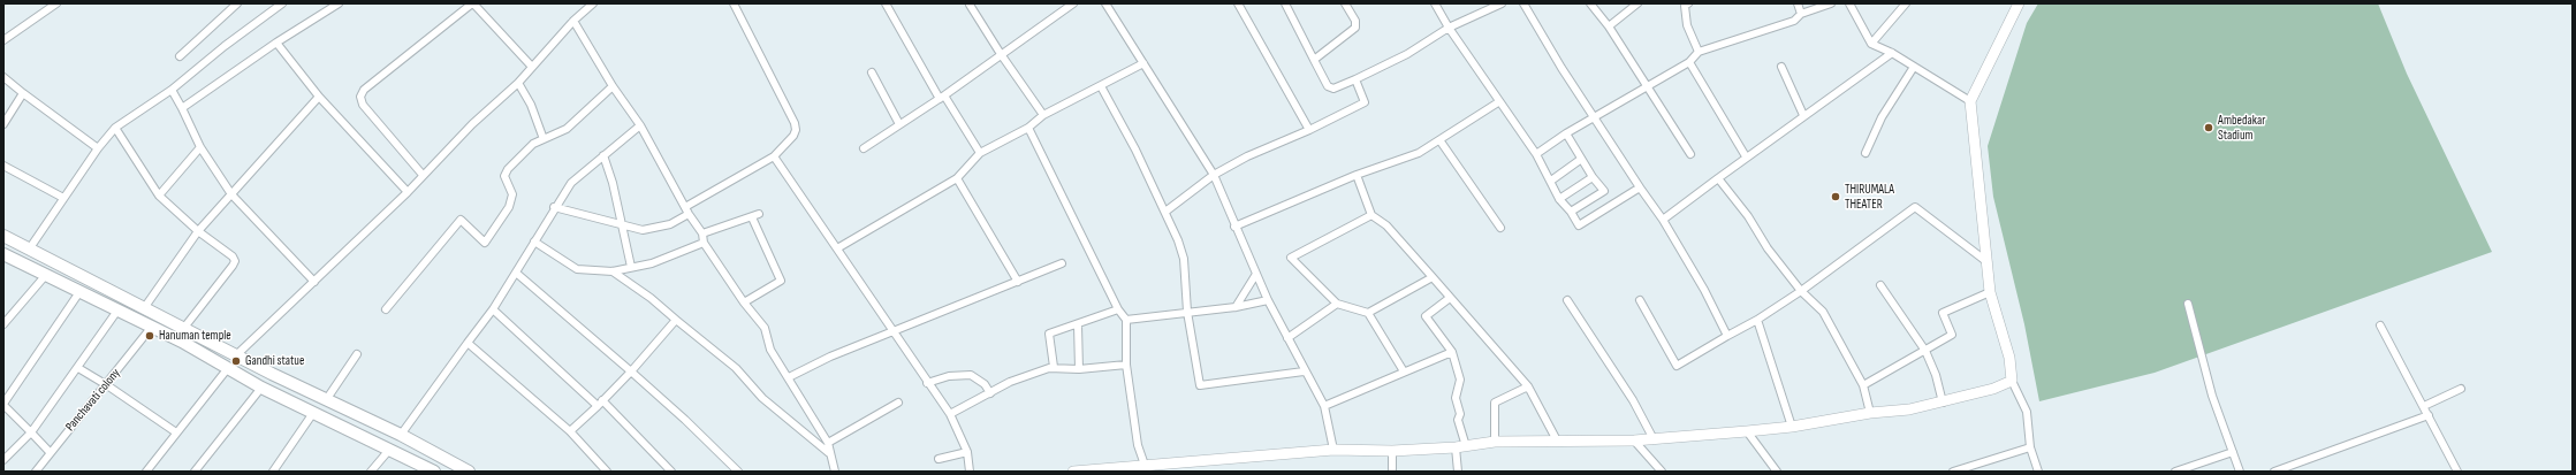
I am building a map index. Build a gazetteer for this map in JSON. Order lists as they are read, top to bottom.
{
  "streets": {
    "street": ["Panchavati colony"]
  },
  "places": [
    "Ambedakar Stadium",
    "THIRUMALA THEATER",
    "Hanuman temple",
    "Gandhi statue"
  ]
}
